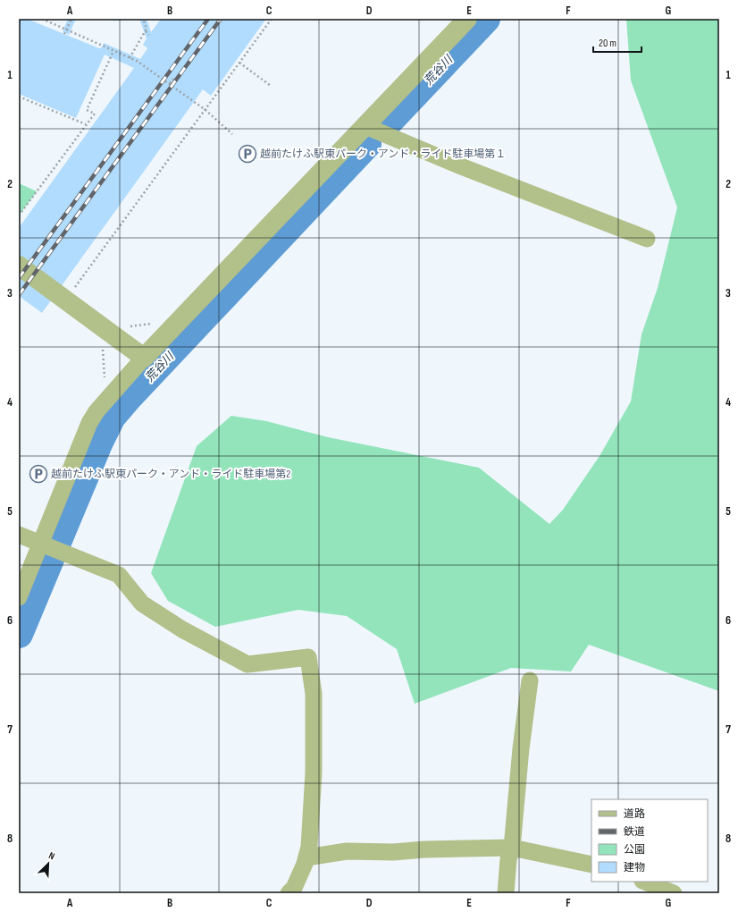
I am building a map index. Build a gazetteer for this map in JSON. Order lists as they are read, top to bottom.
{
  "water": ["荒谷川"],
  "places": {
    "parking": ["越前たけふ駅東パーク・アンド・ライド駐車場第１", "越前たけふ駅東パーク・アンド・ライド駐車場第2"]
  },
  "legend": [
    "道路",
    "鉄道",
    "公園",
    "建物"
  ],
  "scale_bar": "20 m",
  "north": "top right",
  "grid": {
    "columns": [
      "A",
      "B",
      "C",
      "D",
      "E",
      "F",
      "G"
    ],
    "rows": [
      "1",
      "2",
      "3",
      "4",
      "5",
      "6",
      "7",
      "8"
    ]
  }
}
